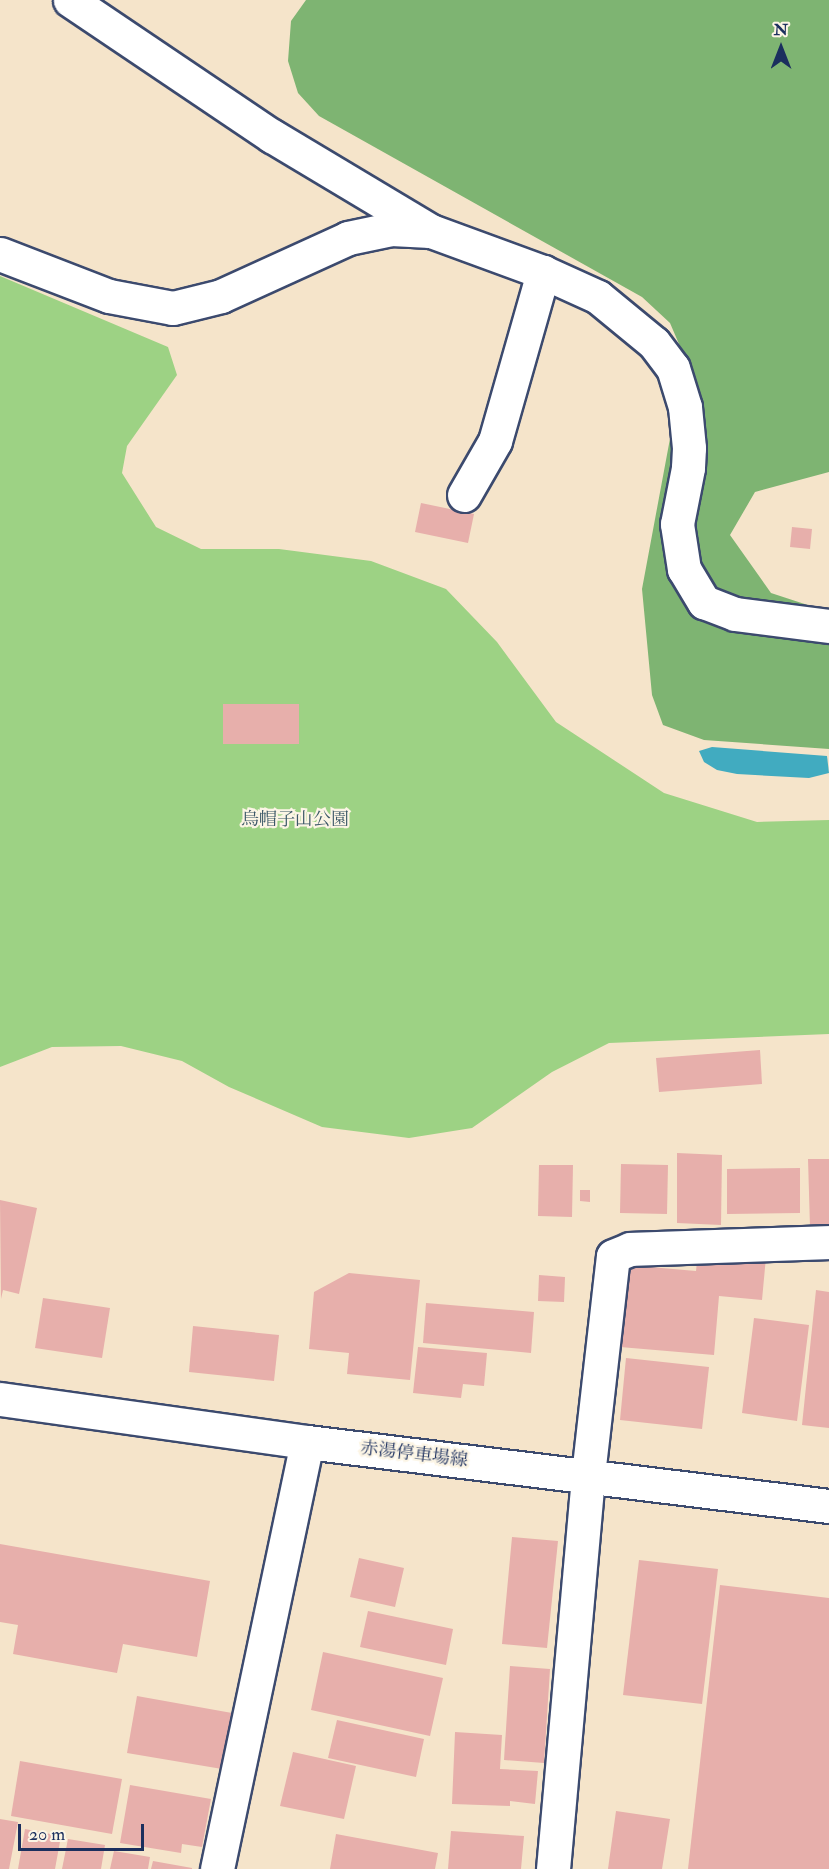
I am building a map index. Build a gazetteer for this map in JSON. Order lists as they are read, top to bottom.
{
  "streets": {
    "street": ["赤湯停車場線"]
  },
  "parks": ["烏帽子山公園"],
  "scale_bar": "20 m",
  "north": "top"
}
